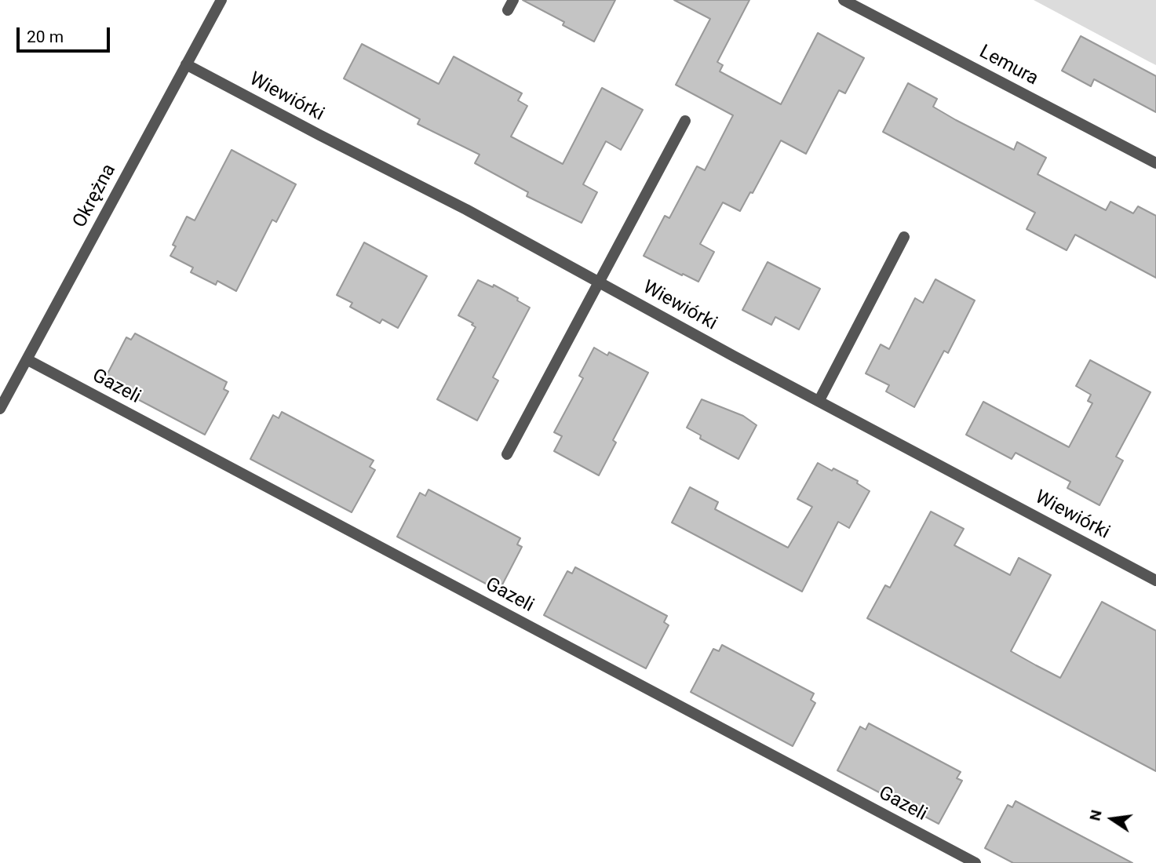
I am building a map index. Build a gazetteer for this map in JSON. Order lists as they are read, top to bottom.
{
  "streets": {
    "street": [
      "Lemura",
      "Wiewiórki",
      "Okrężna",
      "Gazeli"
    ]
  },
  "crossings": [
    ["Wiewiórki", "Okrężna"],
    ["Okrężna", "Gazeli"]
  ],
  "scale_bar": "20 m",
  "north": "left"
}
